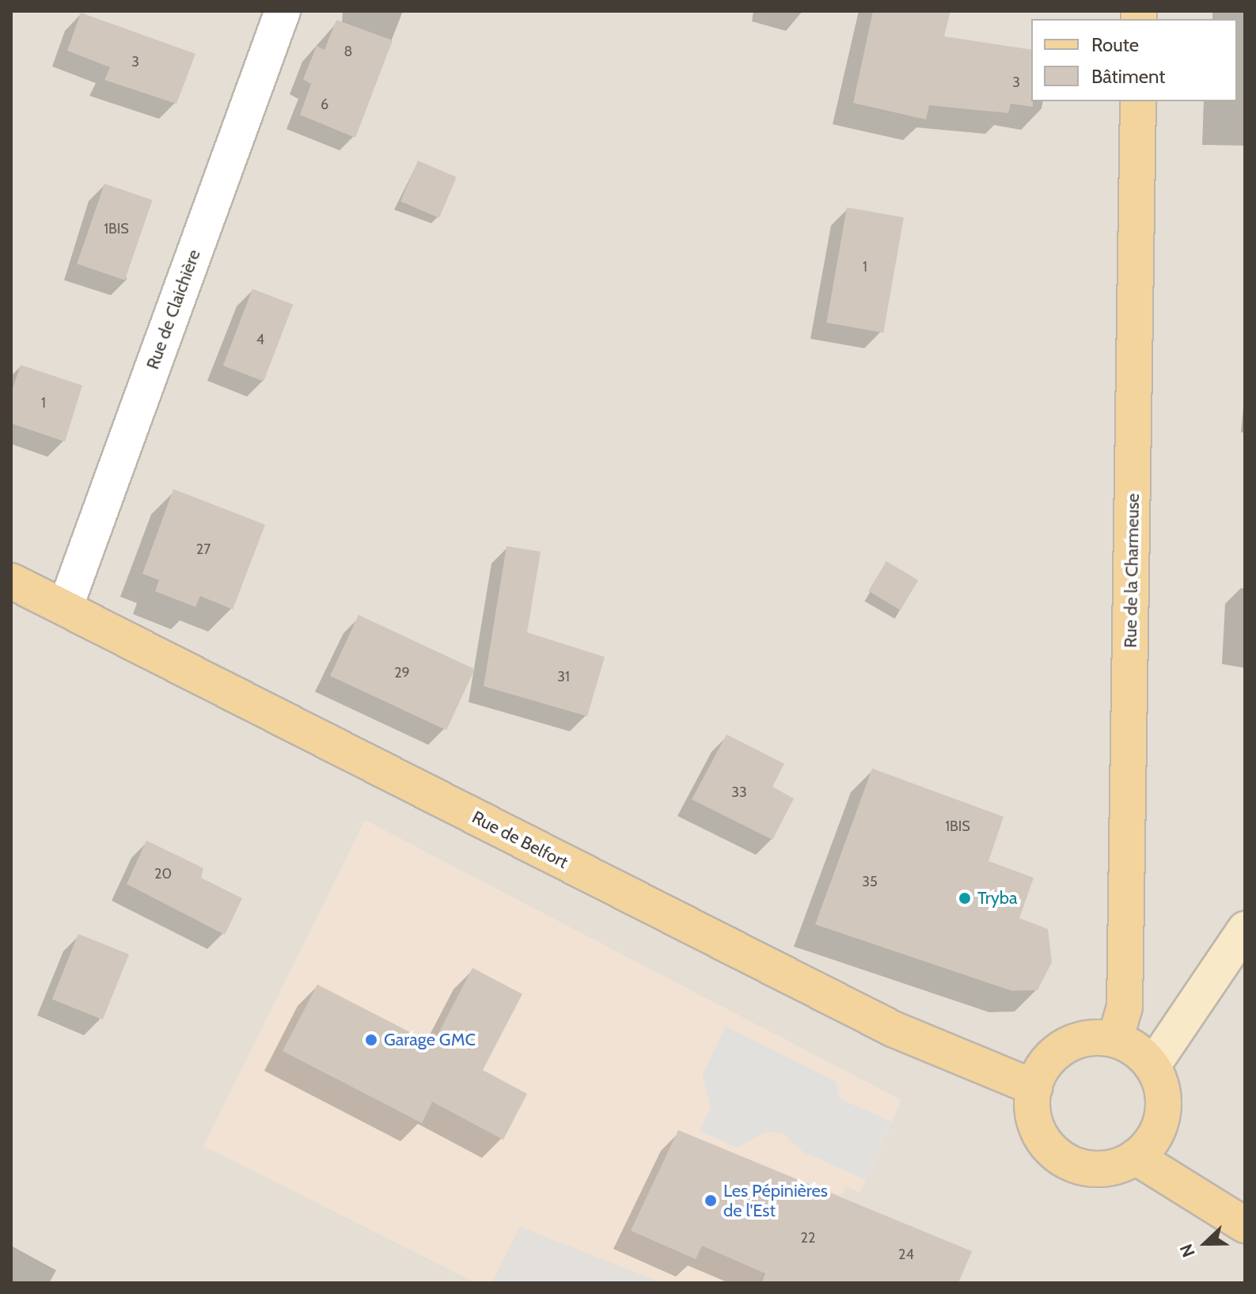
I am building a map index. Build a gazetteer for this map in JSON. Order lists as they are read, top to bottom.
{
  "streets": {
    "main road": ["Rue de la Charmeuse", "Rue de Belfort"],
    "street": ["Rue de Claichière"]
  },
  "crossings": [
    ["Rue de Claichière", "Rue de Belfort"],
    ["Rue de la Charmeuse", "Rue de Belfort"]
  ],
  "places": ["Tryba", "Garage GMC", "Les Pépinières de l'Est"],
  "house_numbers": [
    "8",
    "3",
    "3",
    "6",
    "1BIS",
    "1",
    "4",
    "1",
    "27",
    "29",
    "31",
    "33",
    "1BIS",
    "20",
    "35",
    "22",
    "24"
  ],
  "legend": ["Route", "Bâtiment"],
  "north": "left"
}
